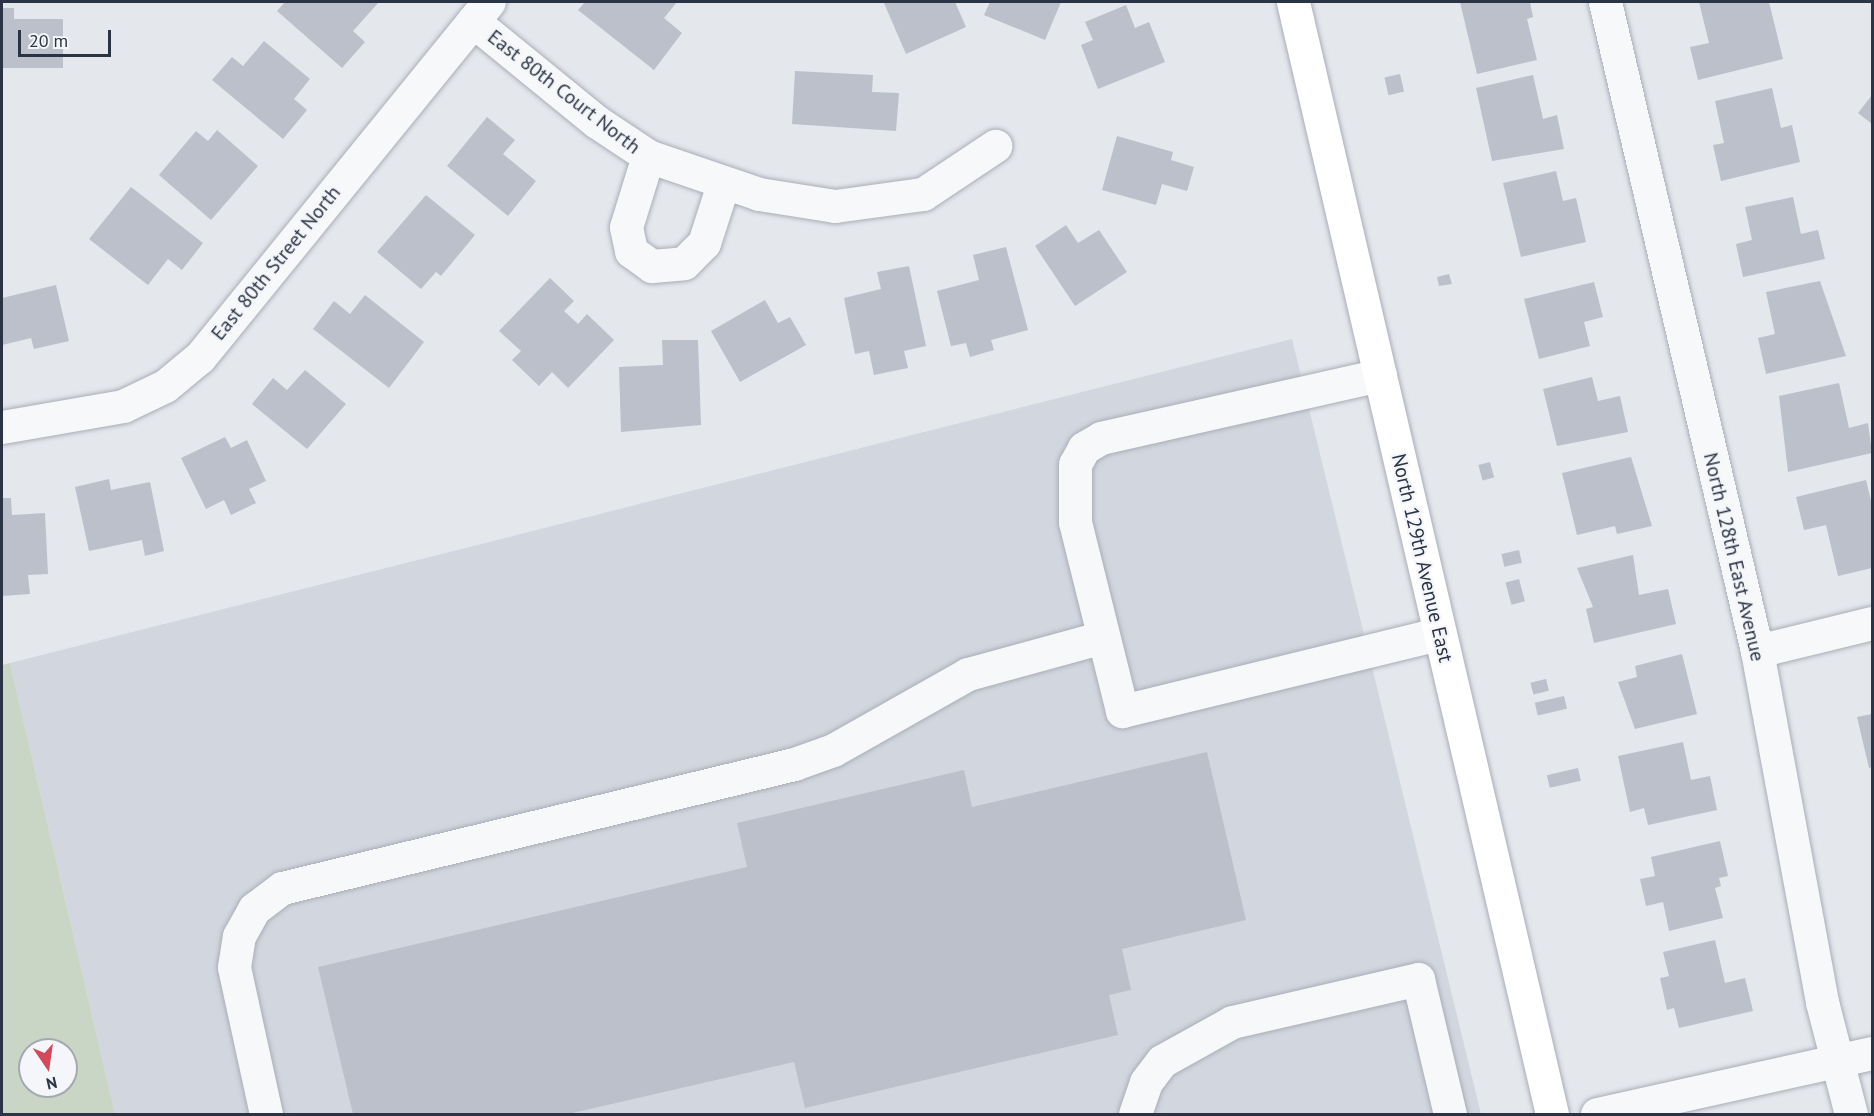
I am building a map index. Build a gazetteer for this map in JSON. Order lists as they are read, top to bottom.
{
  "streets": {
    "main road": ["North 129th Avenue East"],
    "street": ["East 80th Court North", "East 80th Street North", "North 128th East Avenue"]
  },
  "crossings": [
    ["East 80th Court North", "East 80th Street North"]
  ],
  "scale_bar": "20 m",
  "north": "bottom"
}
